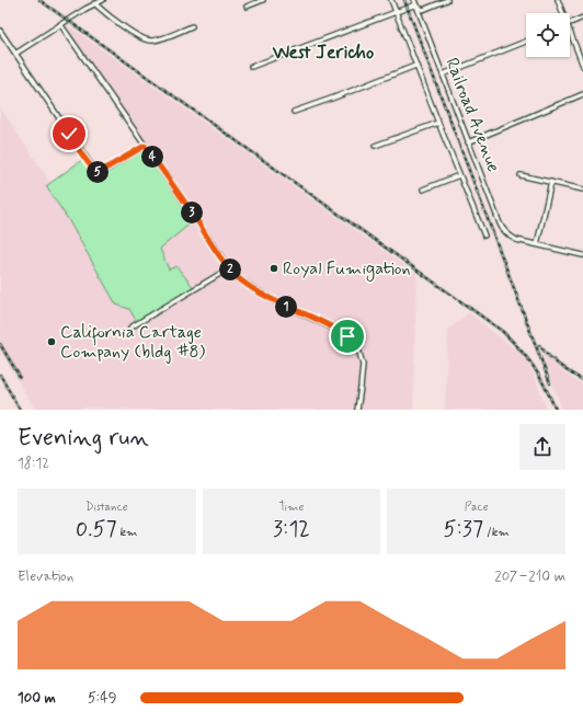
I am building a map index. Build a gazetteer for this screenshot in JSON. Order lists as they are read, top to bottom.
{
  "streets": {
    "street": ["Railroad Avenue"]
  },
  "districts": ["West Jericho"],
  "places": ["Royal Fumigation", "California Cartage Company (bldg #8)"],
  "page": {
    "pins": [
      "4",
      "5",
      "3",
      "2",
      "1"
    ],
    "heading": ["Evening run", "18:12"],
    "stats": [
      ["Distance", "0.57 km"],
      ["Time", "3:12"],
      ["Pace", "5:37 /km"]
    ],
    "chart": ["Elevation", "207–210 m"],
    "list": [
      {
        "name": "100 m",
        "note": "5:49"
      }
    ]
  }
}
